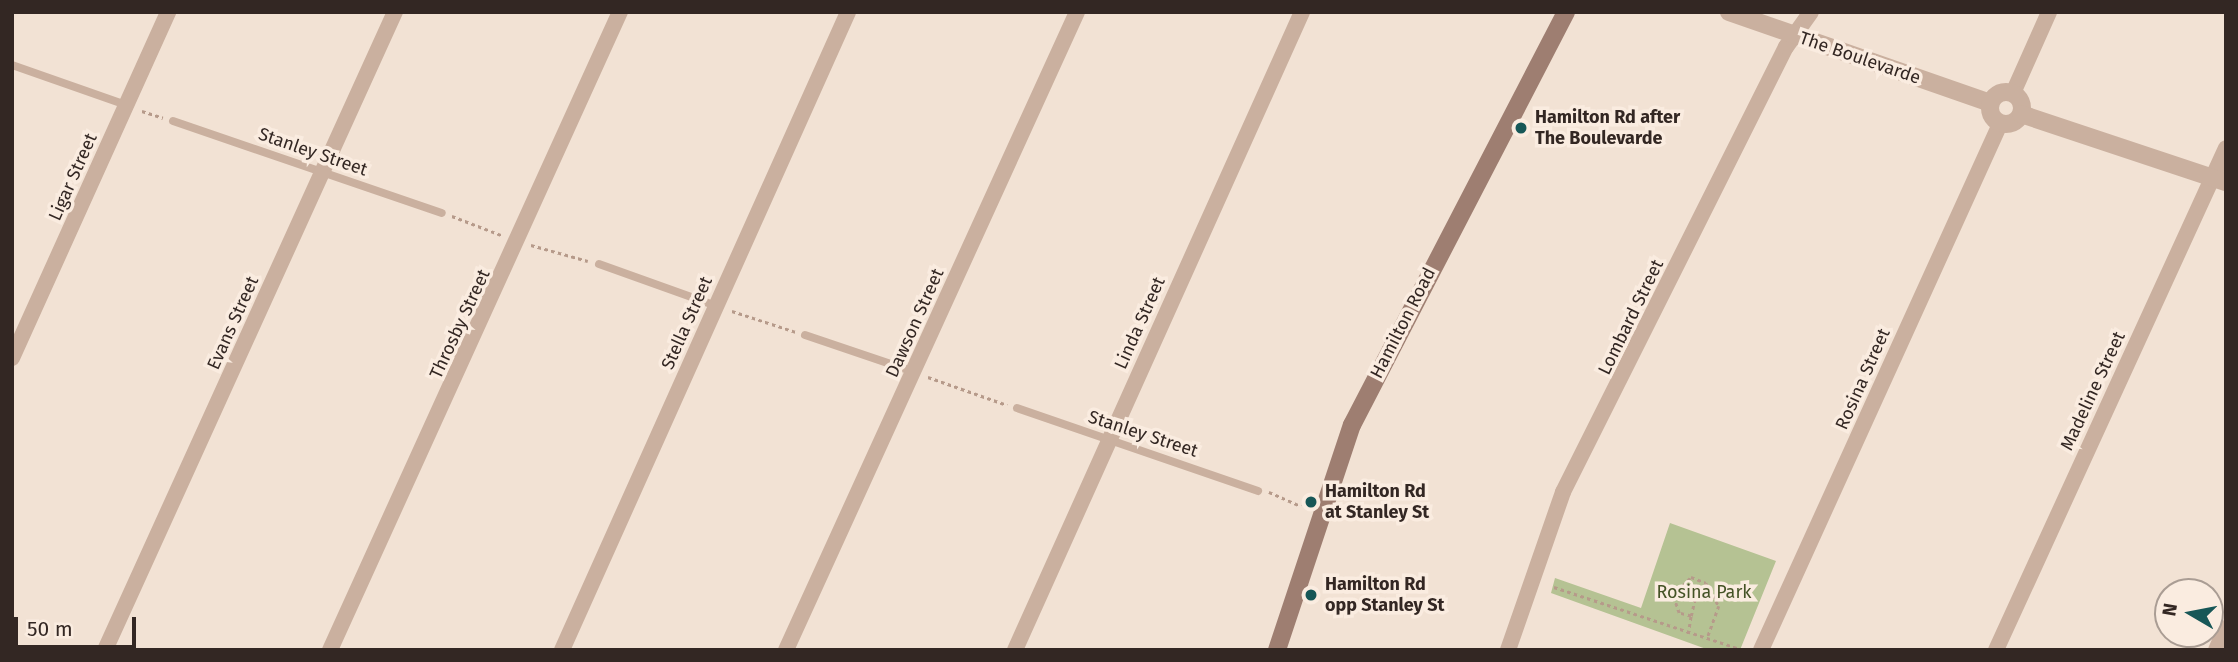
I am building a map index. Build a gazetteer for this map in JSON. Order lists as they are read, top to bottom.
{
  "streets": {
    "main road": ["Hamilton Road"],
    "street": [
      "The Boulevarde",
      "Ligar Street",
      "Lombard Street",
      "Evans Street",
      "Stella Street",
      "Dawson Street",
      "Linda Street",
      "Throsby Street",
      "Rosina Street",
      "Madeline Street"
    ],
    "lane": ["Stanley Street"]
  },
  "crossings": [
    ["The Boulevarde", "Lombard Street"],
    ["Stanley Street", "Evans Street"],
    ["Stanley Street", "Linda Street"]
  ],
  "parks": ["Rosina Park"],
  "places": ["Hamilton Rd after The Boulevarde", "Hamilton Rd at Stanley St", "Hamilton Rd opp Stanley St"],
  "scale_bar": "50 m",
  "north": "left"
}
